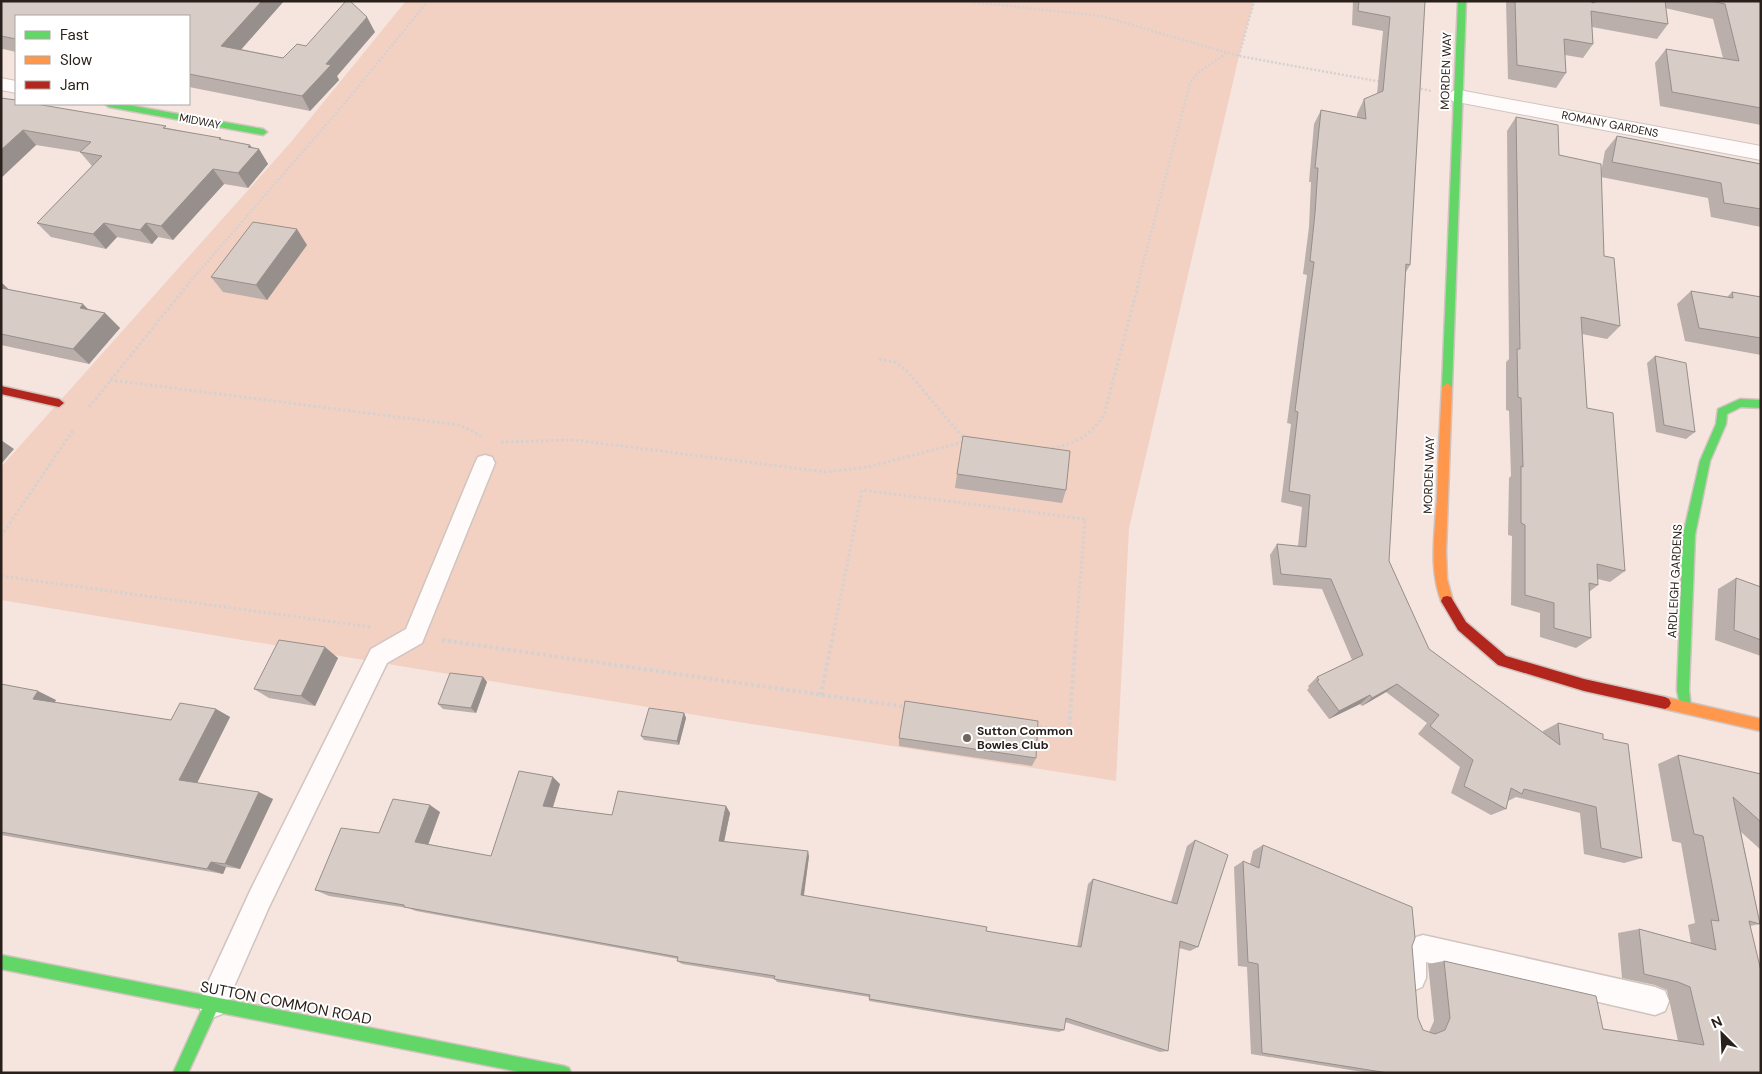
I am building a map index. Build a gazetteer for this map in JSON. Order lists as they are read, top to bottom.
{
  "streets": {
    "street": [
      "MORDEN WAY",
      "MIDWAY",
      "ROMANY GARDENS",
      "ARDLEIGH GARDENS",
      "SUTTON COMMON ROAD"
    ]
  },
  "crossings": [
    ["MORDEN WAY", "ROMANY GARDENS"],
    ["MORDEN WAY", "ARDLEIGH GARDENS"]
  ],
  "places": ["Sutton Common Bowles Club"],
  "legend": ["Fast", "Slow", "Jam"],
  "north": "top left"
}
